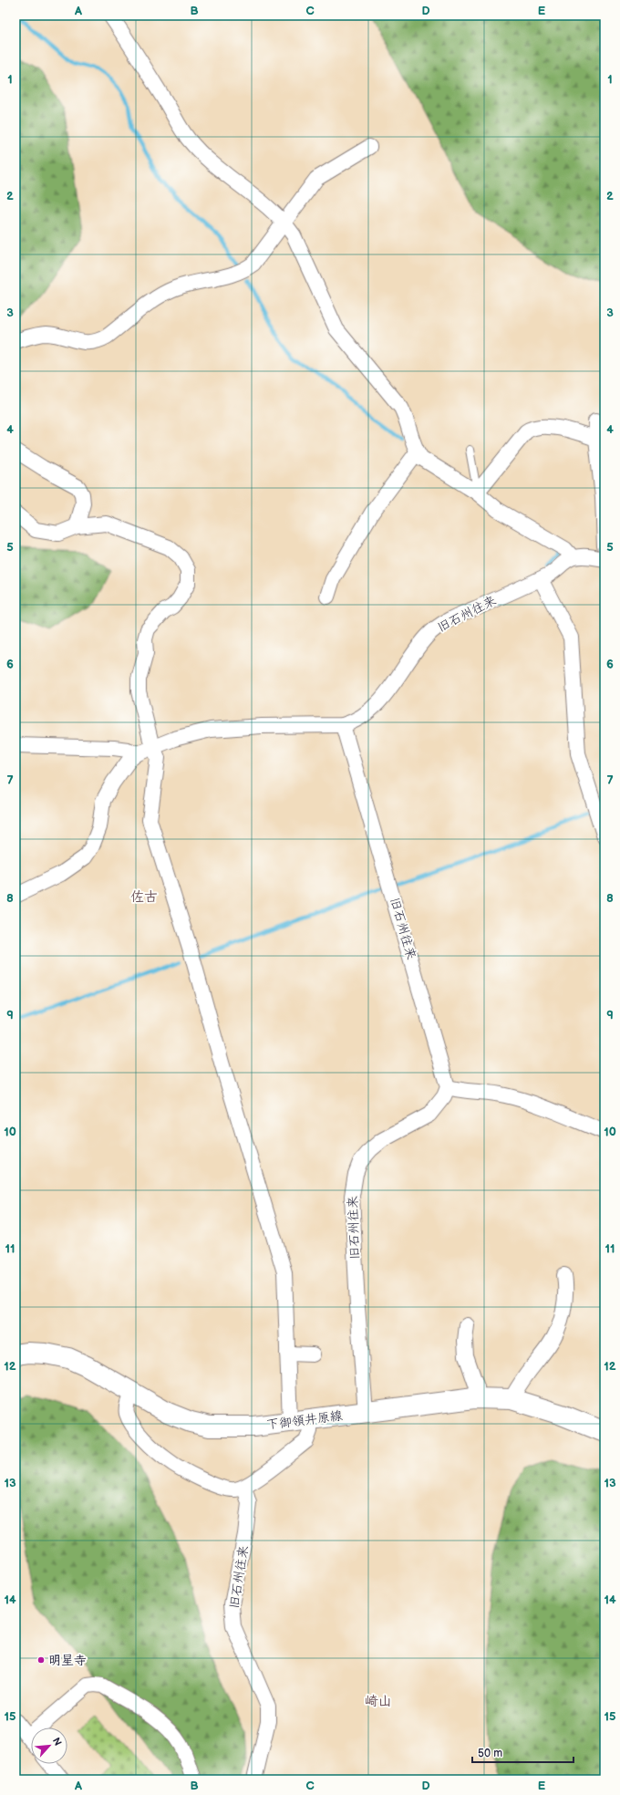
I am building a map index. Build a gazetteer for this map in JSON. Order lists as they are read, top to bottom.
{
  "streets": {
    "main road": ["下御領井原線"],
    "street": ["旧石州往来"]
  },
  "crossings": [
    ["旧石州往来", "下御領井原線"]
  ],
  "districts": ["佐古", "崎山"],
  "places": ["明星寺"],
  "scale_bar": "50 m",
  "north": "top right",
  "grid": {
    "columns": [
      "A",
      "B",
      "C",
      "D",
      "E"
    ],
    "rows": [
      "1",
      "2",
      "3",
      "4",
      "5",
      "6",
      "7",
      "8",
      "9",
      "10",
      "11",
      "12",
      "13",
      "14",
      "15"
    ]
  }
}
